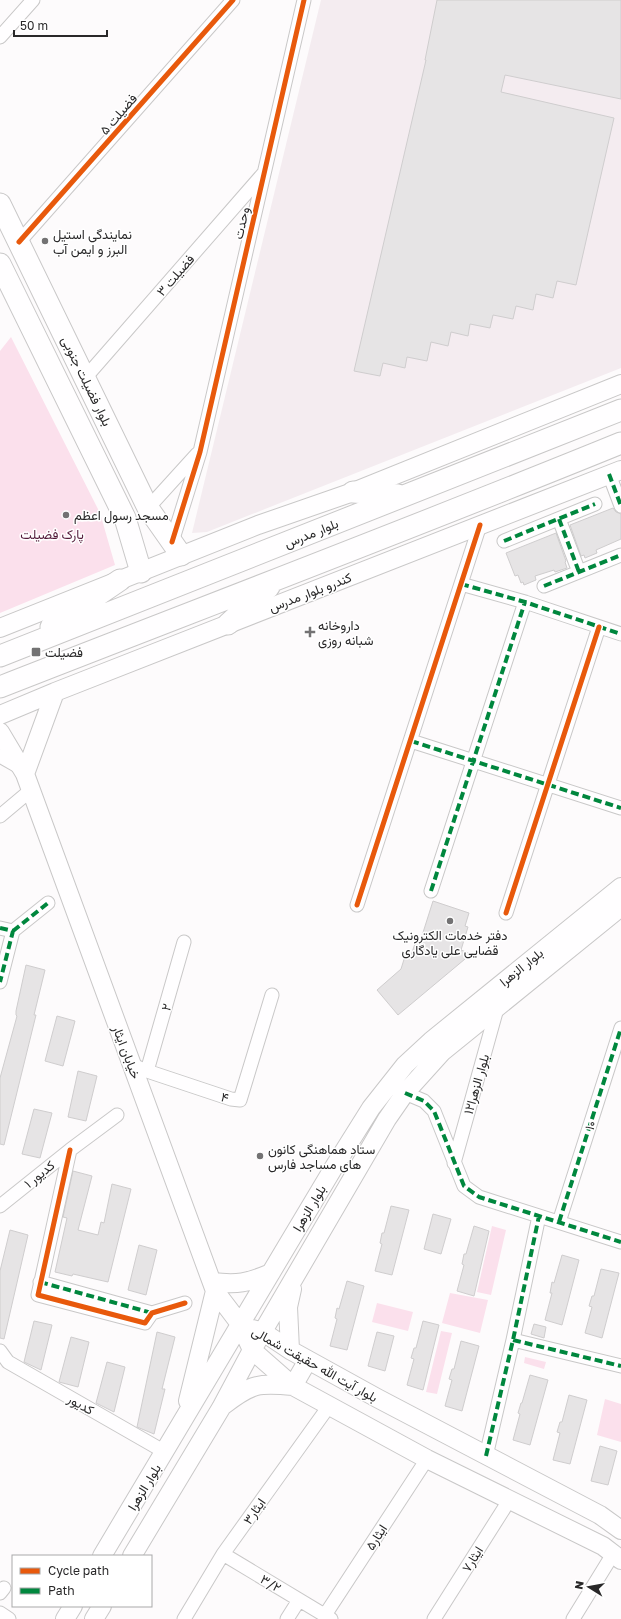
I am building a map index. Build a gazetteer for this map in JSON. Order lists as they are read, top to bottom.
{
  "streets": {
    "main road": [
      "بلوار فضیلت جنوبی",
      "بلوار مدرس",
      "کندرو بلوار مدرس",
      "بلوار الزهرا",
      "خیابان ایثار",
      "بلوار آیت الله حقیقت شمالی"
    ],
    "street": [
      "فضیلت ۵",
      "وحدت",
      "فضیلت ۳",
      "۲",
      "بلوار الزهرا۱۲",
      "۴",
      "۱۰",
      "کدیور ۱",
      "کدیور",
      "ایثار۳",
      "ایثار۵",
      "ایثار۷",
      "۳/۲"
    ]
  },
  "crossings": [
    ["فضیلت ۵", "بلوار فضیلت جنوبی"],
    ["وحدت", "فضیلت ۳"],
    ["وحدت", "بلوار فضیلت جنوبی"],
    ["فضیلت ۳", "بلوار فضیلت جنوبی"],
    ["بلوار الزهرا", "خیابان ایثار"],
    ["بلوار الزهرا", "بلوار الزهرا۱۲"],
    ["بلوار الزهرا", "بلوار آیت الله حقیقت شمالی"],
    ["بلوار الزهرا", "کدیور"],
    ["۲", "۴"],
    ["خیابان ایثار", "۴"],
    ["خیابان ایثار", "بلوار آیت الله حقیقت شمالی"],
    ["بلوار آیت الله حقیقت شمالی", "ایثار۳"],
    ["بلوار آیت الله حقیقت شمالی", "ایثار۵"],
    ["بلوار آیت الله حقیقت شمالی", "ایثار۷"],
    ["ایثار۳", "۳/۲"],
    ["ایثار۵", "۳/۲"]
  ],
  "parks": ["پارک فضیلت"],
  "places": {
    "other": [
      "نمایندگی استيل البرز و ایمن آب",
      "مسجد رسول اعظم",
      "دفتر خدمات الکترونیک قضایی علی یادگاری",
      "ستاد هماهنگی کانون های مساجد فارس"
    ],
    "health": ["داروخانه شبانه روزی"],
    "transit": ["فضیلت"]
  },
  "legend": ["Cycle path", "Path"],
  "scale_bar": "50 m",
  "north": "left"
}
